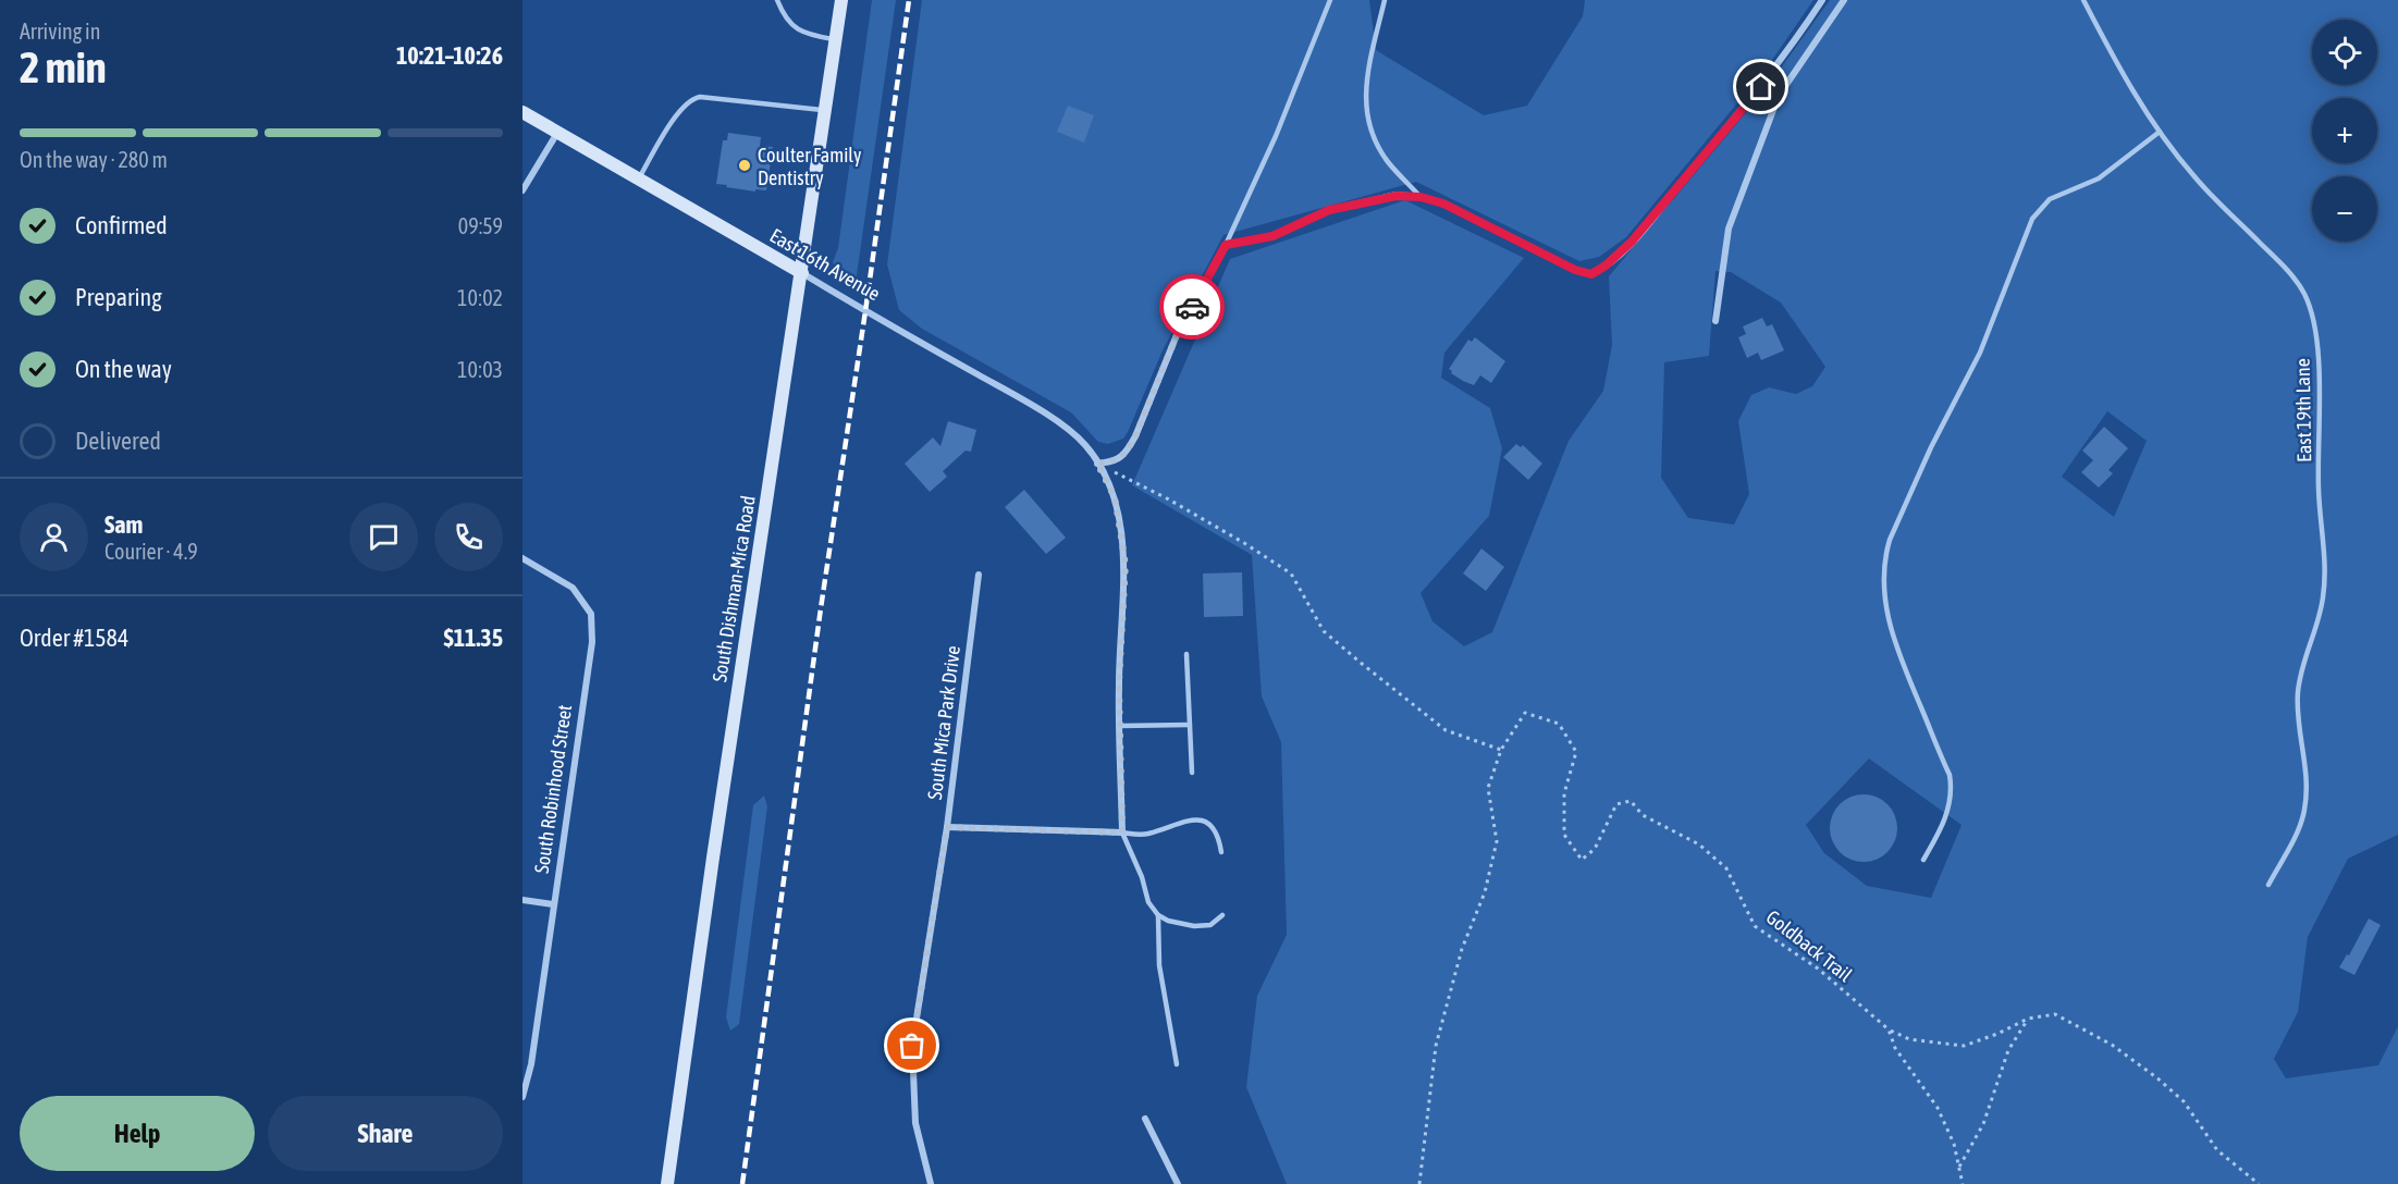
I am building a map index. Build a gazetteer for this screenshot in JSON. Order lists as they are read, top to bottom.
{
  "streets": {
    "main road": ["East 16th Avenue", "South Dishman-Mica Road"],
    "street": ["South Mica Park Drive", "South Robinhood Street"],
    "lane": ["East 19th Lane"],
    "path": ["Goldback Trail"]
  },
  "crossings": [
    ["East 16th Avenue", "South Dishman-Mica Road"]
  ],
  "places": ["Coulter Family Dentistry"],
  "page": {
    "heading": ["2 min", "Arriving in", "10:21–10:26"],
    "panel": [
      "Sam",
      "Courier · 4.9",
      "Order #1584",
      "$11.35"
    ],
    "map_buttons": ["+", "−"],
    "bar": "On the way · 280 m",
    "list": [
      ["Confirmed", "09:59"],
      ["Preparing", "10:02"],
      ["On the way", "10:03"],
      "Delivered"
    ],
    "buttons": ["Help", "Share"]
  }
}
